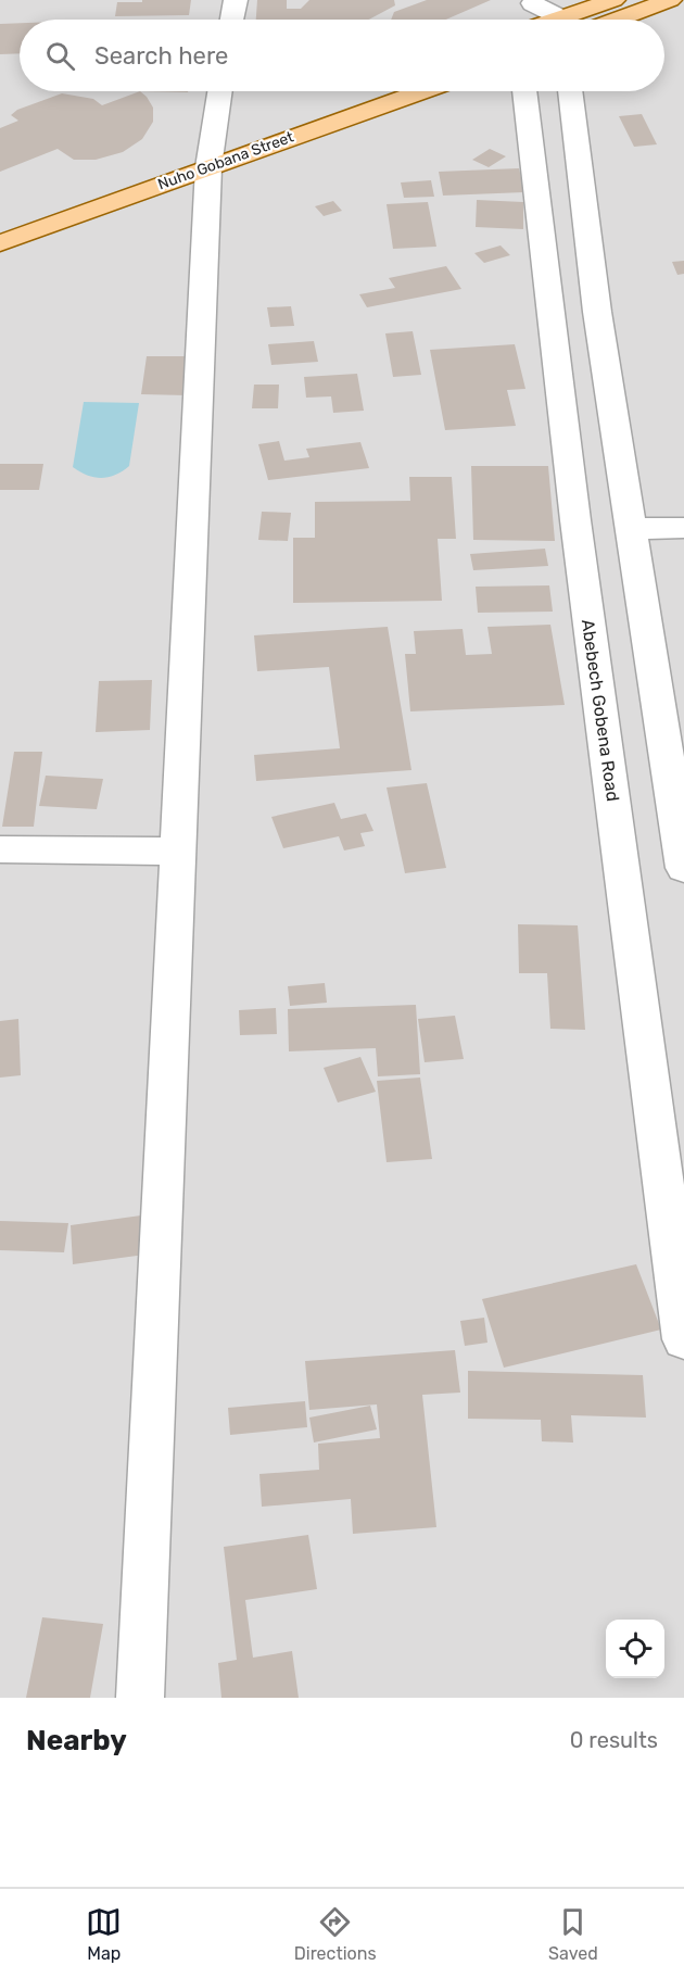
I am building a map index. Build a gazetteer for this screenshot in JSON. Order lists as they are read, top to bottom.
{
  "streets": {
    "main road": ["Nuho Gobana Street"],
    "street": ["Abebech Gobena Road"]
  },
  "page": {
    "search": "Search here",
    "heading": ["Nearby", "0 results"],
    "nav": ["Map", "Directions", "Saved"]
  }
}
